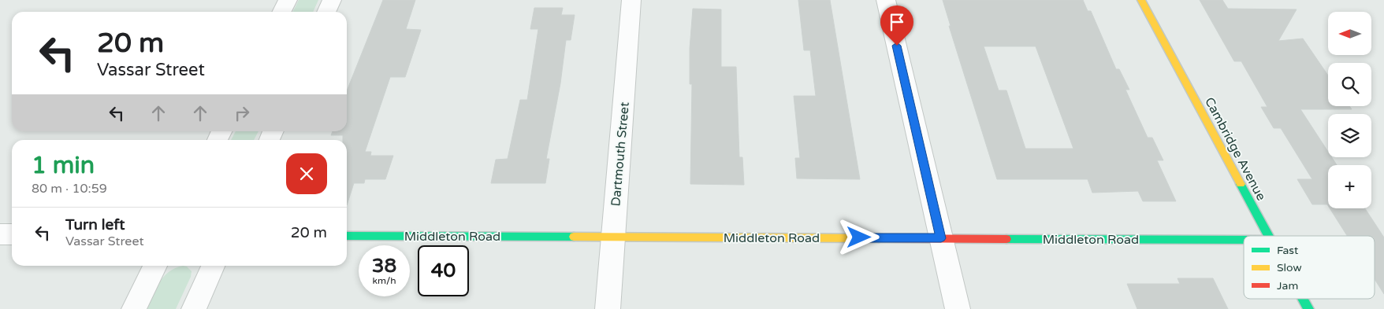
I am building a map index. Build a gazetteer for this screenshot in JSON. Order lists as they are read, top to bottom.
{
  "streets": {
    "street": ["Cambridge Avenue", "Dartmouth Street", "Middleton Road"]
  },
  "crossings": [
    ["Dartmouth Street", "Middleton Road"]
  ],
  "legend": ["Fast", "Slow", "Jam"],
  "north": "left",
  "page": {
    "map_buttons": "+",
    "turn": ["20 m", "Vassar Street"],
    "heading": ["1 min", "80 m · 10:59"],
    "list": [
      {
        "name": "Turn left",
        "note": "Vassar Street",
        "value": "20 m"
      }
    ],
    "speed": "38 km/h",
    "limit": "40"
  }
}
